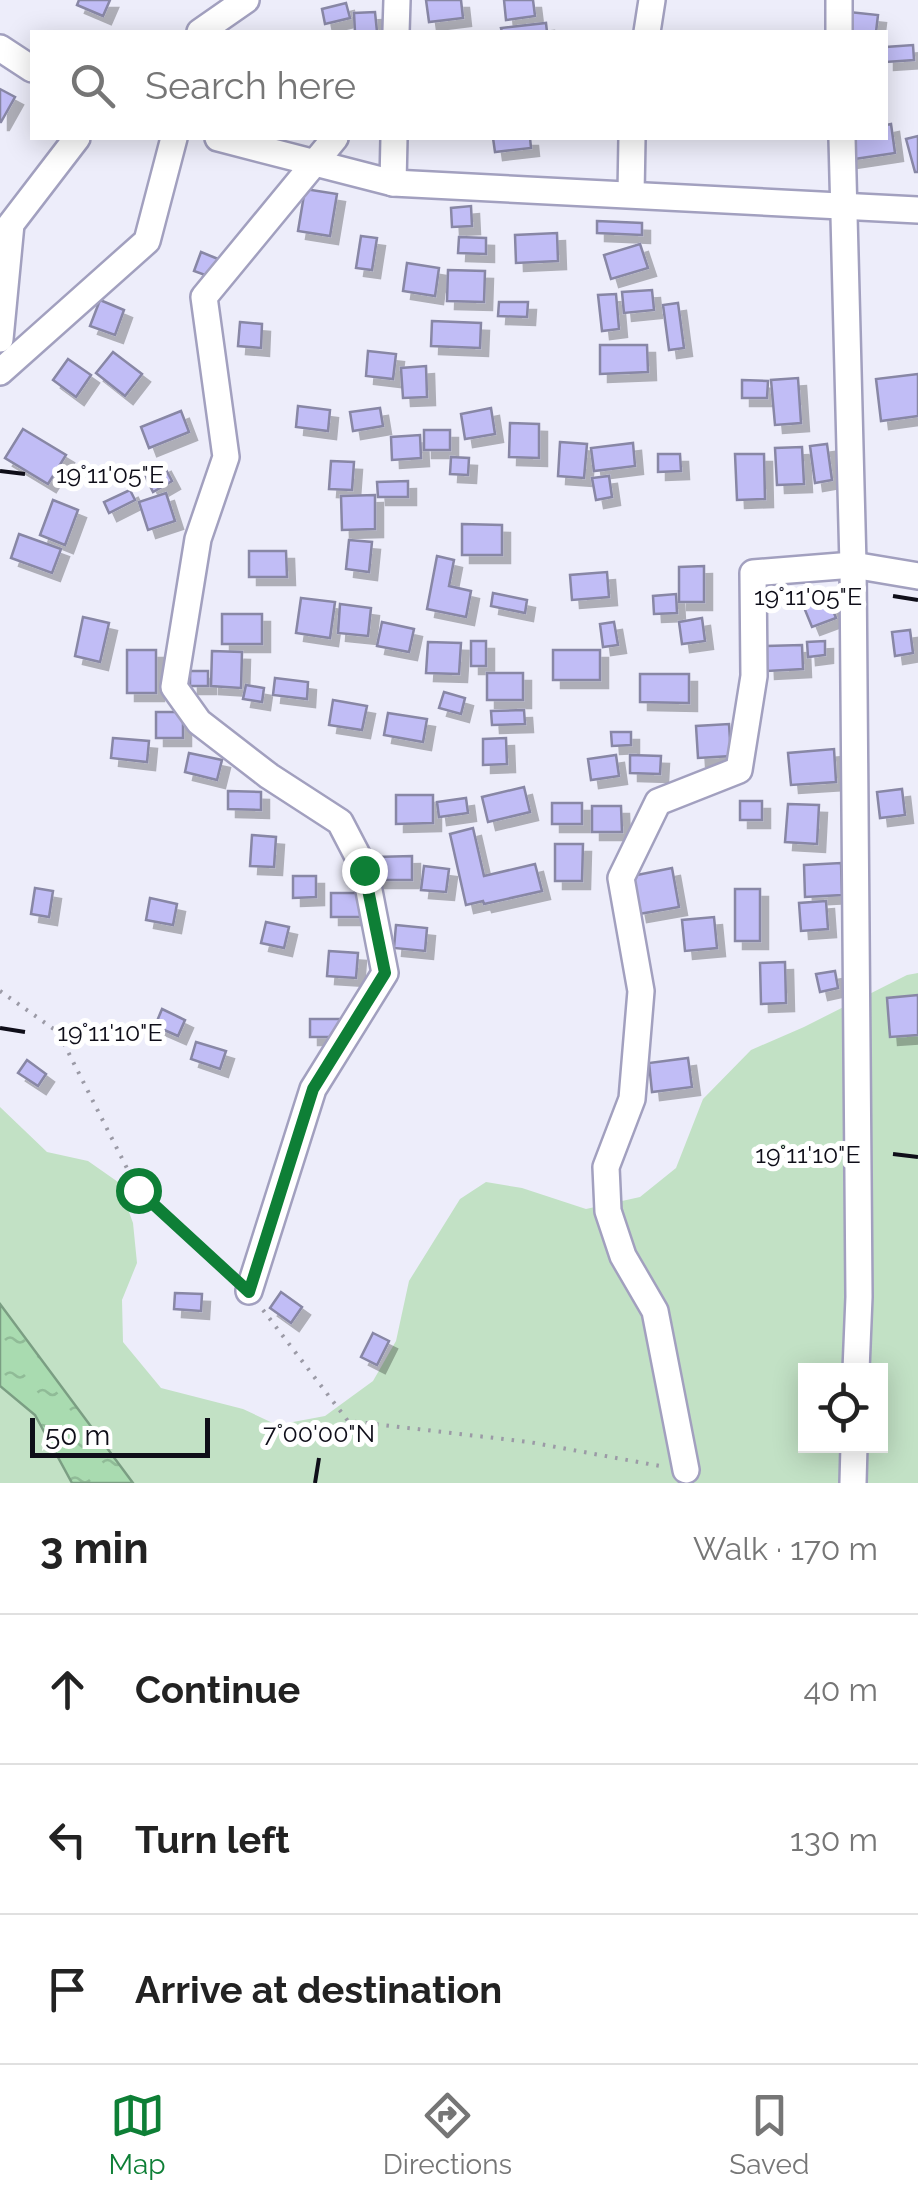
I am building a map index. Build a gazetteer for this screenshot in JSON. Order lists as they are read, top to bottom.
{
  "scale_bar": "50 m",
  "page": {
    "search": "Search here",
    "scale": "50 m",
    "heading": ["3 min", "Walk · 170 m"],
    "list": [
      ["Continue", "40 m"],
      ["Turn left", "130 m"],
      "Arrive at destination"
    ],
    "nav": ["Map", "Directions", "Saved"]
  },
  "coordinates": ["19°11'05\"E", "19°11'10\"E", "7°00'00\"N"]
}
